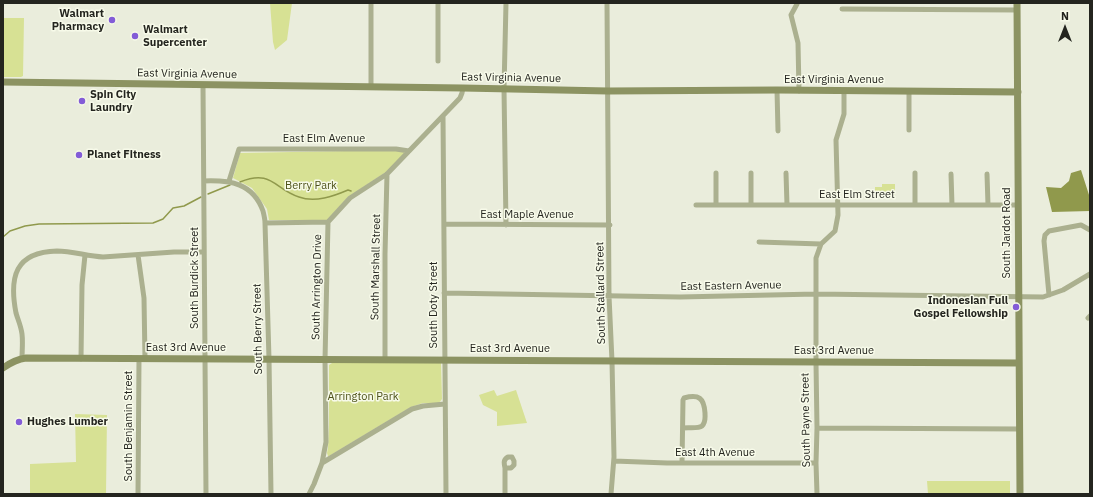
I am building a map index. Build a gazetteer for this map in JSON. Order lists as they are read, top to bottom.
{
  "streets": {
    "street": [
      "East Virginia Avenue",
      "East Elm Avenue",
      "East Elm Street",
      "East Maple Avenue",
      "South Jardot Road",
      "South Marshall Street",
      "South Burdick Street",
      "East Eastern Avenue",
      "South Arrington Drive",
      "South Stallard Street",
      "South Doty Street",
      "South Berry Street",
      "East 3rd Avenue",
      "South Payne Street",
      "South Benjamin Street",
      "East 4th Avenue"
    ]
  },
  "crossings": [
    ["East Virginia Avenue", "South Jardot Road"],
    ["East Virginia Avenue", "South Burdick Street"],
    ["East Virginia Avenue", "South Arrington Drive"],
    ["East Virginia Avenue", "South Stallard Street"],
    ["East Elm Avenue", "South Arrington Drive"],
    ["East Elm Avenue", "South Berry Street"],
    ["East Elm Street", "South Jardot Road"],
    ["East Maple Avenue", "South Stallard Street"],
    ["East Maple Avenue", "South Doty Street"],
    ["South Jardot Road", "East Eastern Avenue"],
    ["South Jardot Road", "East 3rd Avenue"],
    ["South Marshall Street", "South Arrington Drive"],
    ["South Marshall Street", "East 3rd Avenue"],
    ["South Burdick Street", "South Berry Street"],
    ["South Burdick Street", "East 3rd Avenue"],
    ["East Eastern Avenue", "South Stallard Street"],
    ["East Eastern Avenue", "South Doty Street"],
    ["East Eastern Avenue", "South Payne Street"],
    ["South Arrington Drive", "South Doty Street"],
    ["South Arrington Drive", "East 3rd Avenue"],
    ["South Stallard Street", "East 3rd Avenue"],
    ["South Stallard Street", "East 4th Avenue"],
    ["South Doty Street", "East 3rd Avenue"],
    ["South Berry Street", "East 3rd Avenue"],
    ["East 3rd Avenue", "South Payne Street"],
    ["East 3rd Avenue", "South Benjamin Street"],
    ["South Payne Street", "East 4th Avenue"]
  ],
  "parks": ["Berry Park", "Arrington Park"],
  "places": [
    "Walmart Pharmacy",
    "Walmart Supercenter",
    "Spin City Laundry",
    "Planet Fitness",
    "Indonesian Full Gospel Fellowship",
    "Hughes Lumber"
  ],
  "north": "top"
}
